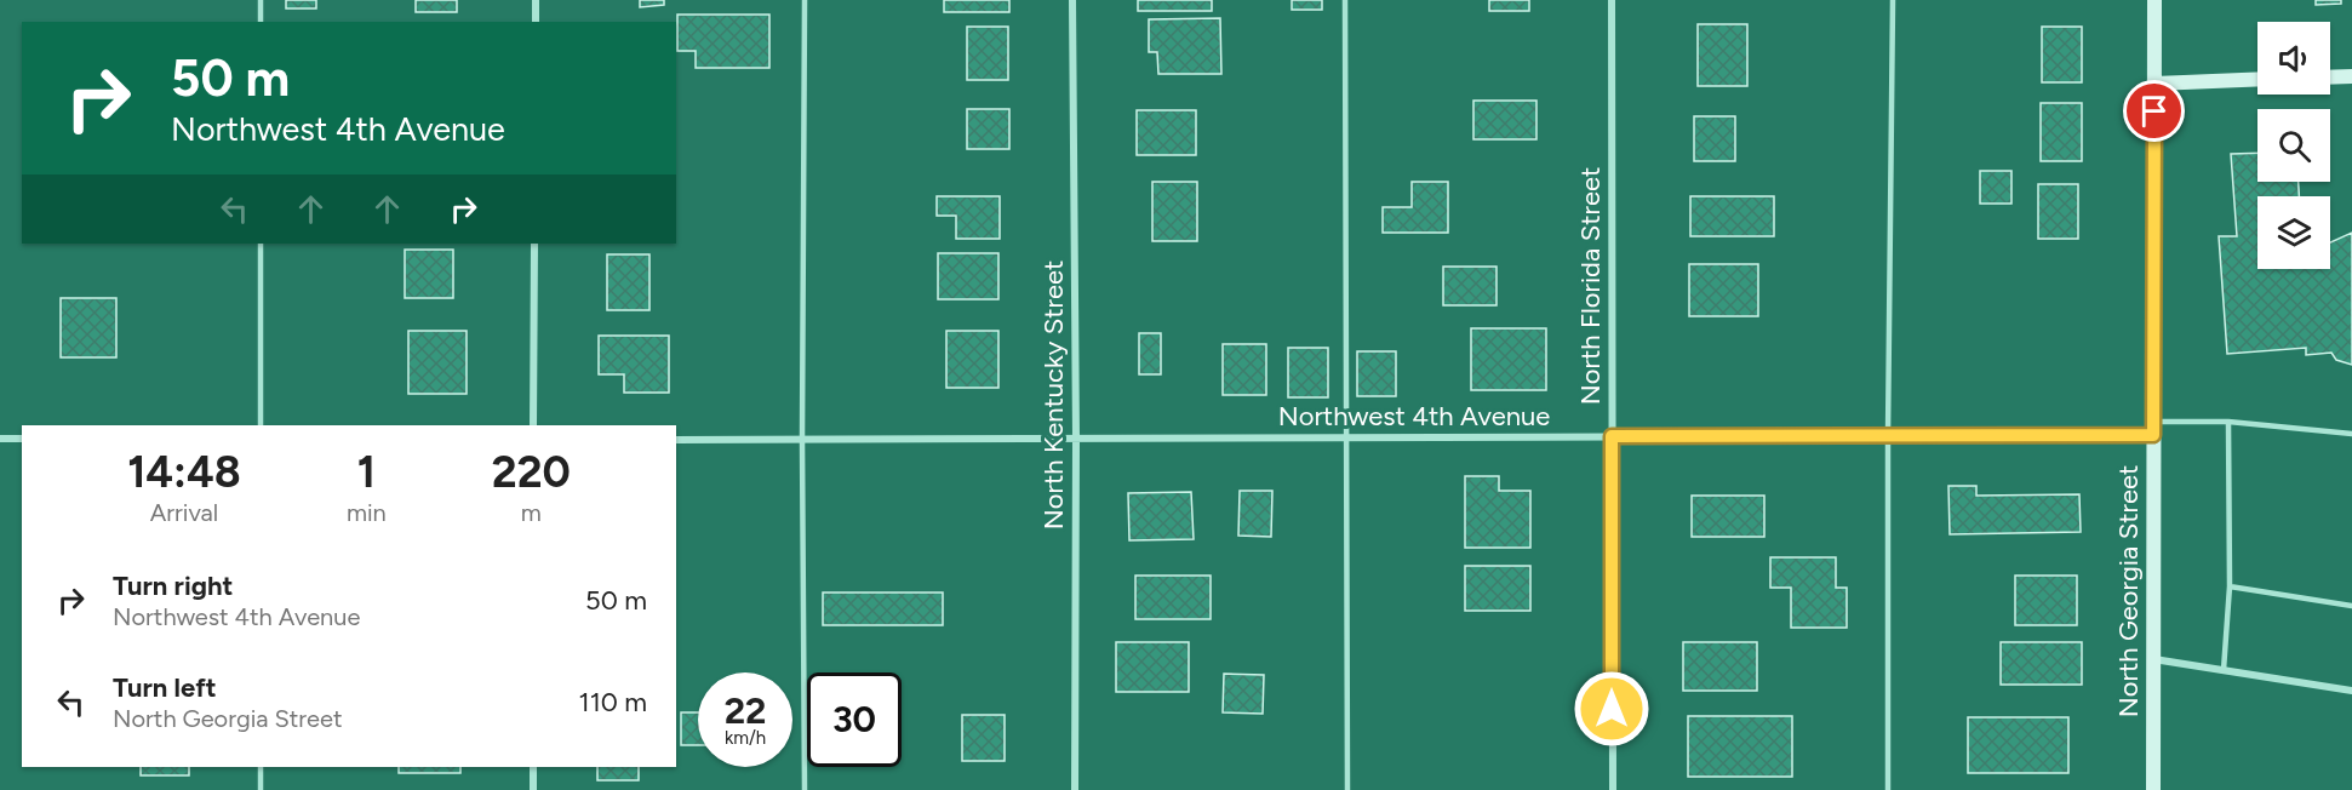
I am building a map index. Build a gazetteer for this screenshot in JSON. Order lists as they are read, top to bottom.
{
  "streets": {
    "street": [
      "North Florida Street",
      "North Kentucky Street",
      "Northwest 4th Avenue",
      "North Georgia Street"
    ]
  },
  "crossings": [
    ["North Florida Street", "Northwest 4th Avenue"],
    ["North Kentucky Street", "Northwest 4th Avenue"],
    ["Northwest 4th Avenue", "North Georgia Street"]
  ],
  "page": {
    "turn": ["50 m", "Northwest 4th Avenue"],
    "eta": [
      "14:48",
      "Arrival",
      "1",
      "min",
      "220",
      "m"
    ],
    "list": [
      {
        "name": "Turn right",
        "note": "Northwest 4th Avenue",
        "value": "50 m"
      },
      {
        "name": "Turn left",
        "note": "North Georgia Street",
        "value": "110 m"
      }
    ],
    "speed": "22 km/h",
    "limit": "30"
  }
}
